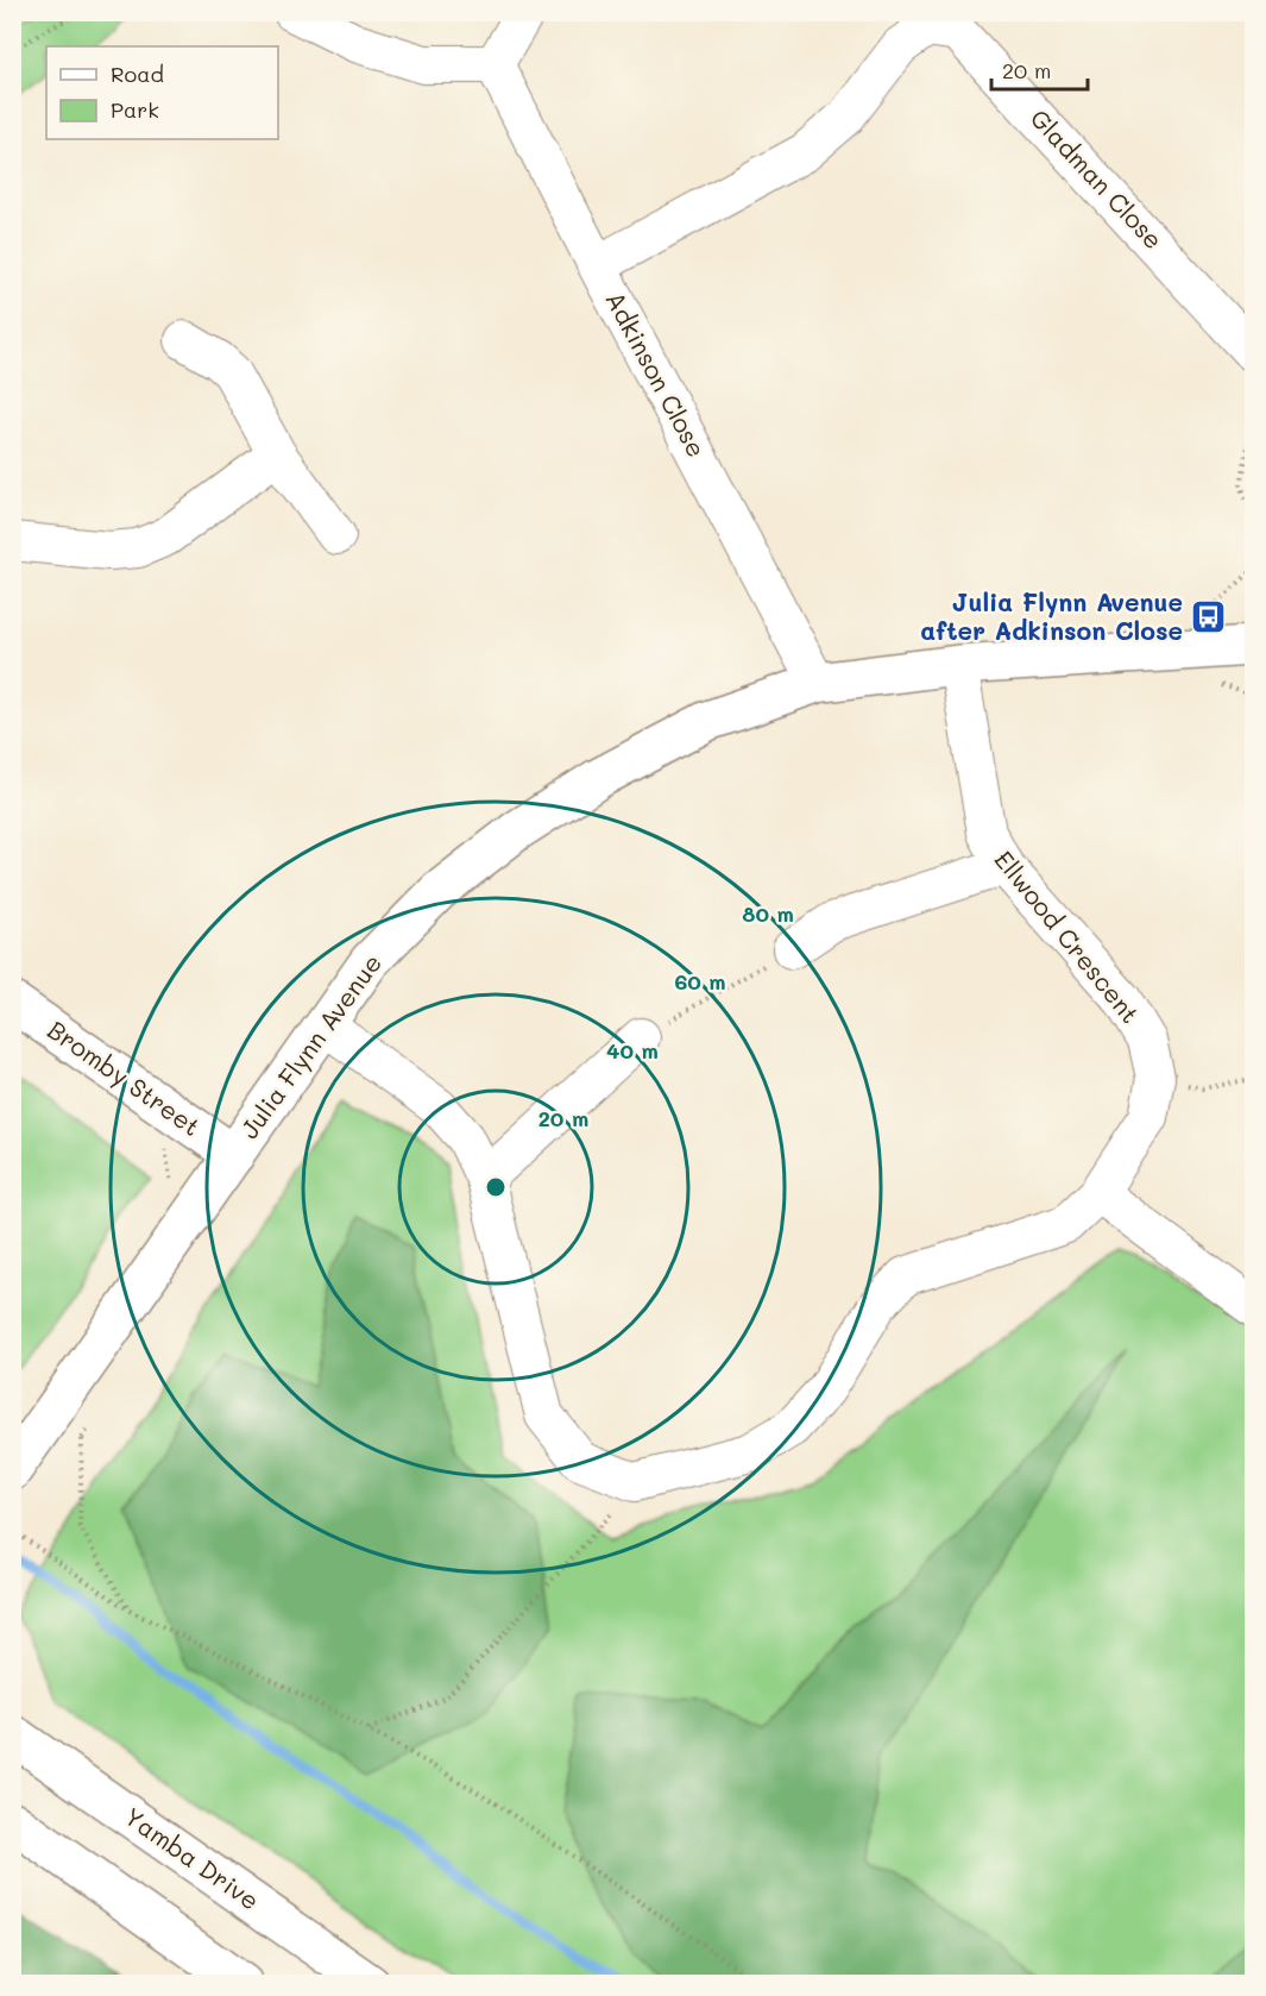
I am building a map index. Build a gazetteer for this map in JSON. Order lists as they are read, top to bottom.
{
  "streets": {
    "street": [
      "Gladman Close",
      "Adkinson Close",
      "Ellwood Crescent",
      "Julia Flynn Avenue",
      "Bromby Street",
      "Yamba Drive"
    ]
  },
  "crossings": [
    ["Gladman Close", "Adkinson Close"],
    ["Adkinson Close", "Julia Flynn Avenue"],
    ["Ellwood Crescent", "Julia Flynn Avenue"],
    ["Julia Flynn Avenue", "Bromby Street"]
  ],
  "places": {
    "bus stop": ["Julia Flynn Avenue after Adkinson Close"]
  },
  "legend": ["Road", "Park"],
  "scale_bar": "20 m",
  "rings": [
    "80 m",
    "60 m",
    "40 m",
    "20 m"
  ]
}
